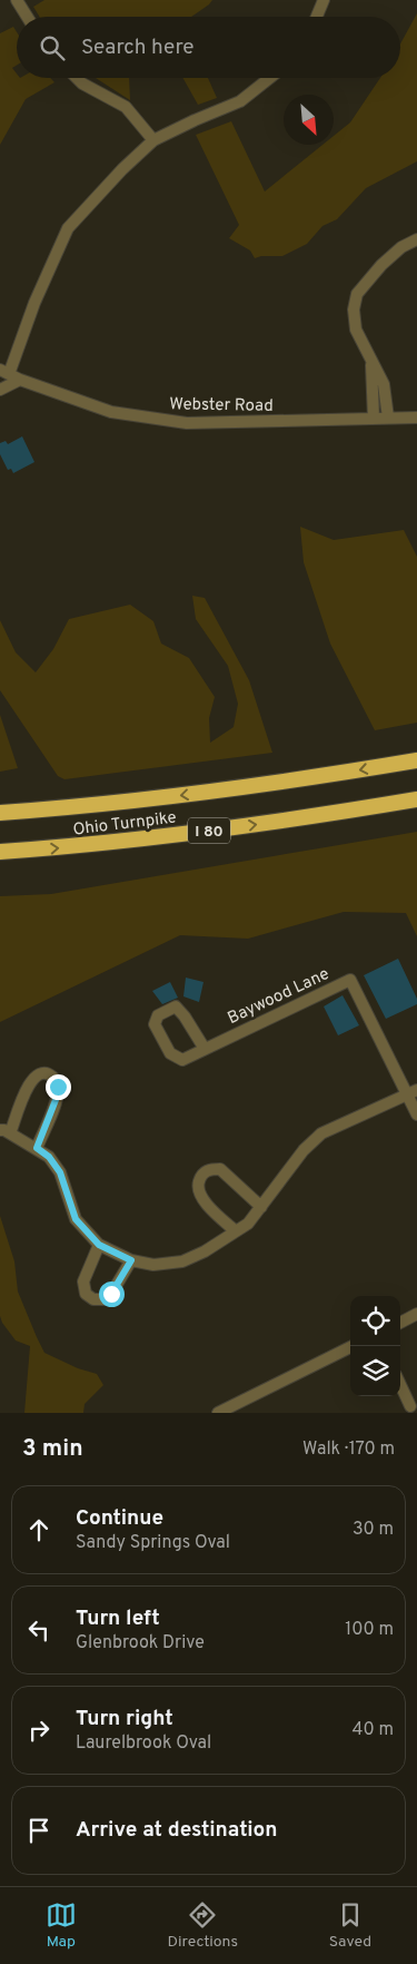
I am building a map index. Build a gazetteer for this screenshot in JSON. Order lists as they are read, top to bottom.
{
  "streets": {
    "highway": ["Ohio Turnpike", "I 80"],
    "street": ["Webster Road", "Baywood Lane"]
  },
  "north": "bottom right",
  "page": {
    "search": "Search here",
    "heading": ["3 min", "Walk · 170 m"],
    "list": [
      ["Continue", "Sandy Springs Oval", "30 m"],
      ["Turn left", "Glenbrook Drive", "100 m"],
      ["Turn right", "Laurelbrook Oval", "40 m"],
      "Arrive at destination"
    ],
    "nav": ["Map", "Directions", "Saved"]
  }
}
